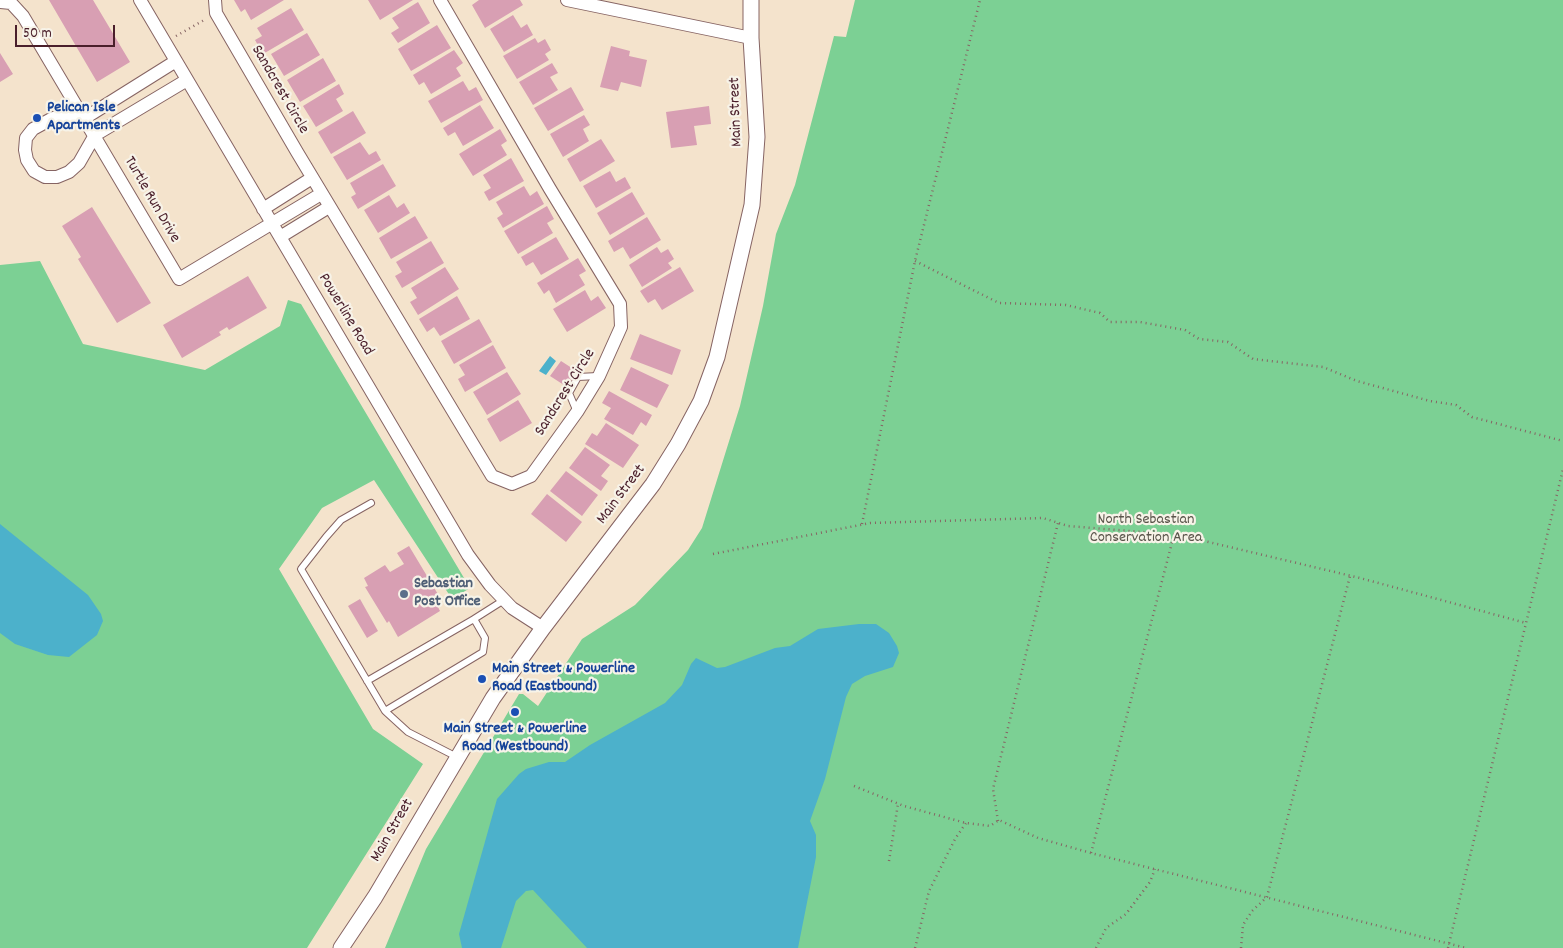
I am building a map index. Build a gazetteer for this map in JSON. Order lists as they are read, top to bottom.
{
  "streets": {
    "street": [
      "Sandcrest Circle",
      "Main Street",
      "Turtle Run Drive",
      "Powerline Road"
    ]
  },
  "crossings": [
    ["Main Street", "Powerline Road"],
    ["Turtle Run Drive", "Powerline Road"]
  ],
  "parks": ["North Sebastian Conservation Area"],
  "places": [
    "Pelican Isle Apartments",
    "Sebastian Post Office",
    "Main Street & Powerline Road (Eastbound)",
    "Main Street & Powerline Road (Westbound)"
  ],
  "scale_bar": "50 m"
}
